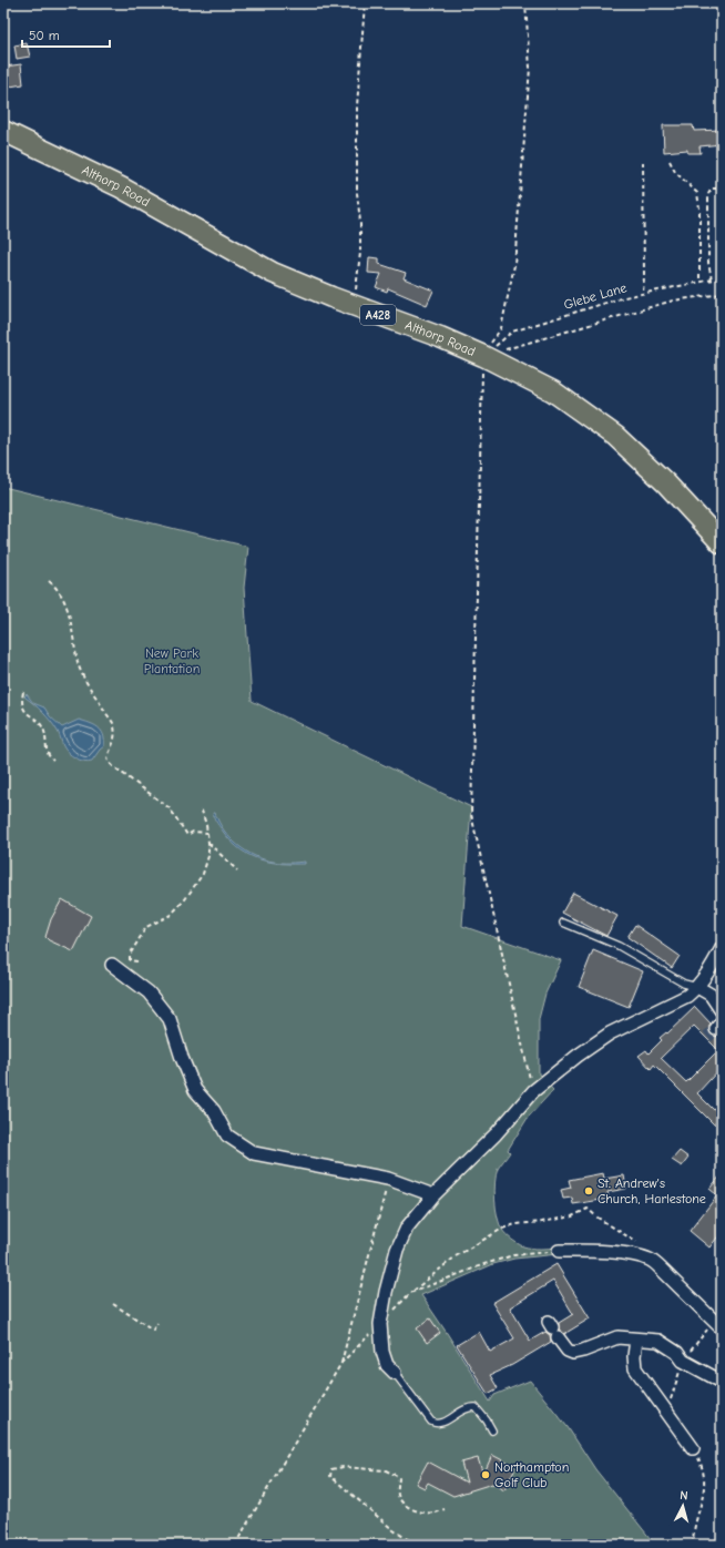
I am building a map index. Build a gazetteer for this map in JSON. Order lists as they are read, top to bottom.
{
  "streets": {
    "main road": ["Althorp Road", "A428"],
    "path": ["Glebe Lane"]
  },
  "crossings": [
    ["Althorp Road", "Glebe Lane"]
  ],
  "parks": ["New Park Plantation"],
  "places": ["St. Andrew's Church, Harlestone", "Northampton Golf Club"],
  "scale_bar": "50 m",
  "north": "top"
}
